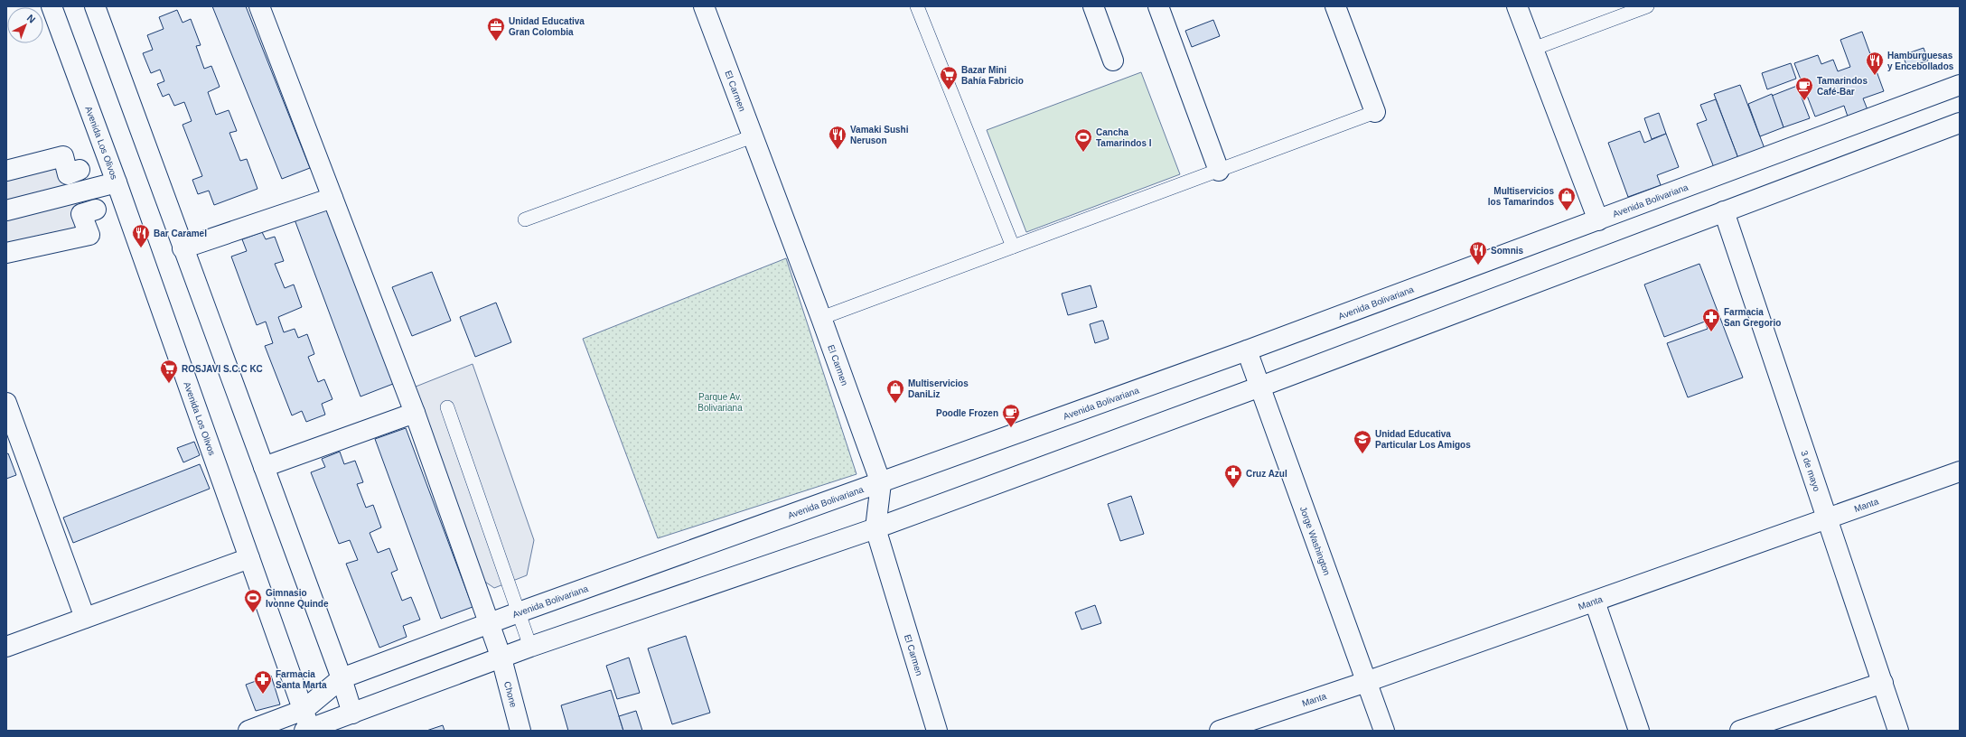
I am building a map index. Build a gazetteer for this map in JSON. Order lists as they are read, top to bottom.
{
  "streets": {
    "street": [
      "El Carmen",
      "Avenida Los Olivos",
      "Avenida Bolivariana",
      "3 de mayo",
      "Manta",
      "Jorge Washington",
      "Chone"
    ]
  },
  "crossings": [
    ["El Carmen", "Avenida Bolivariana"],
    ["Avenida Los Olivos", "Avenida Bolivariana"],
    ["Avenida Bolivariana", "Jorge Washington"],
    ["Avenida Bolivariana", "Chone"],
    ["3 de mayo", "Manta"],
    ["Manta", "Jorge Washington"]
  ],
  "parks": ["Parque Av. Bolivariana"],
  "places": {
    "office": ["Unidad Educativa Gran Colombia"],
    "restaurant": [
      "Hamburguesas y Encebollados",
      "Vamaki Sushi Neruson",
      "Bar Caramel",
      "Somnis"
    ],
    "supermarket": ["Bazar Mini Bahía Fabricio", "ROSJAVI S.C.C KC"],
    "cafe": ["Tamarindos Café-Bar", "Poodle Frozen"],
    "sports": ["Cancha Tamarindos I", "Gimnasio Ivonne Quinde"],
    "shop": ["Multiservicios los Tamarindos", "Multiservicios DaniLiz"],
    "pharmacy": ["Farmacia San Gregorio", "Cruz Azul", "Farmacia Santa Marta"],
    "school or university": ["Unidad Educativa Particular Los Amigos"]
  },
  "north": "top right"
}
